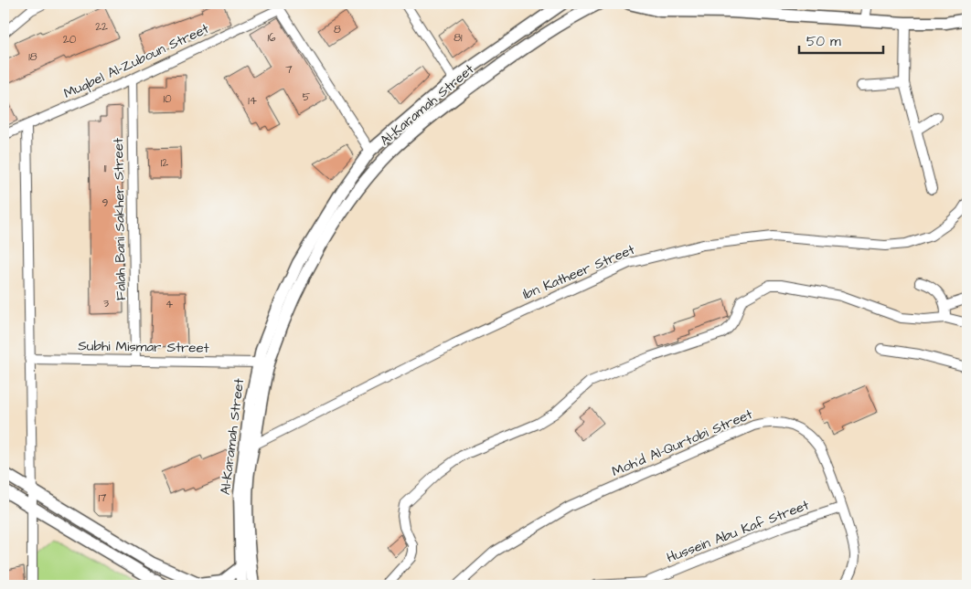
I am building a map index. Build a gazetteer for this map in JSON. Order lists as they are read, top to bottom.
{
  "streets": {
    "street": [
      "Muqbel Al-Zuboun Street",
      "Al-Karamah Street",
      "Falah Bani Sakher Street",
      "Ibn Katheer Street",
      "Subhi Mismar Street",
      "Moh'd Al-Qurtobi Street",
      "Hussein Abu Kaf Street"
    ]
  },
  "crossings": [
    ["Muqbel Al-Zuboun Street", "Falah Bani Sakher Street"],
    ["Al-Karamah Street", "Ibn Katheer Street"],
    ["Al-Karamah Street", "Subhi Mismar Street"],
    ["Falah Bani Sakher Street", "Subhi Mismar Street"],
    ["Moh'd Al-Qurtobi Street", "Hussein Abu Kaf Street"]
  ],
  "house_numbers": [
    "22",
    "8",
    "16",
    "81",
    "20",
    "18",
    "7",
    "5",
    "10",
    "14",
    "12",
    "11",
    "9",
    "3",
    "4",
    "17"
  ],
  "scale_bar": "50 m"
}
